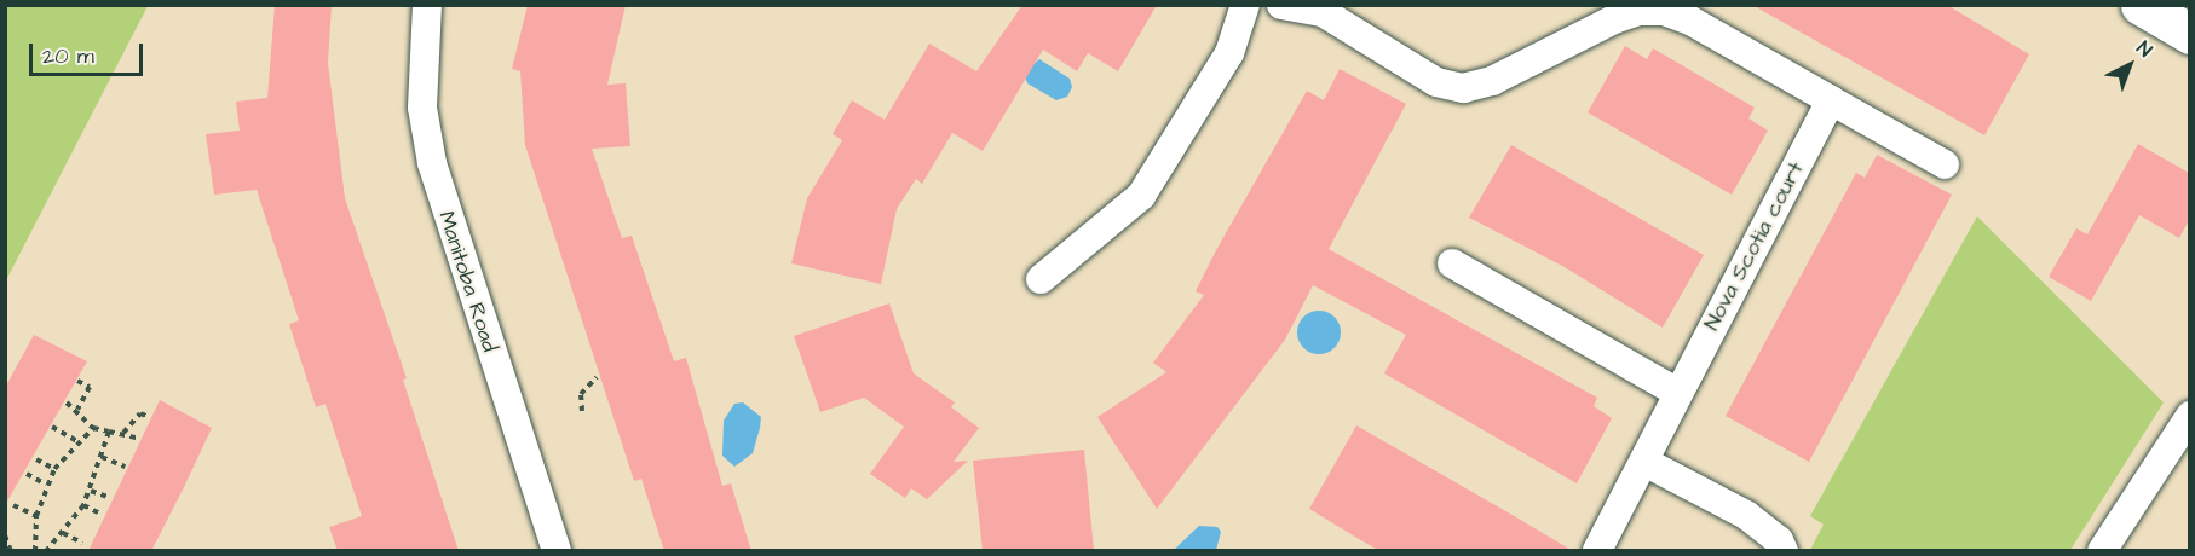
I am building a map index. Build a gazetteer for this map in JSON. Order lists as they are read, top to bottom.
{
  "streets": {
    "street": ["Nova Scotia court", "Manitoba Road"]
  },
  "scale_bar": "20 m",
  "north": "top right"
}
